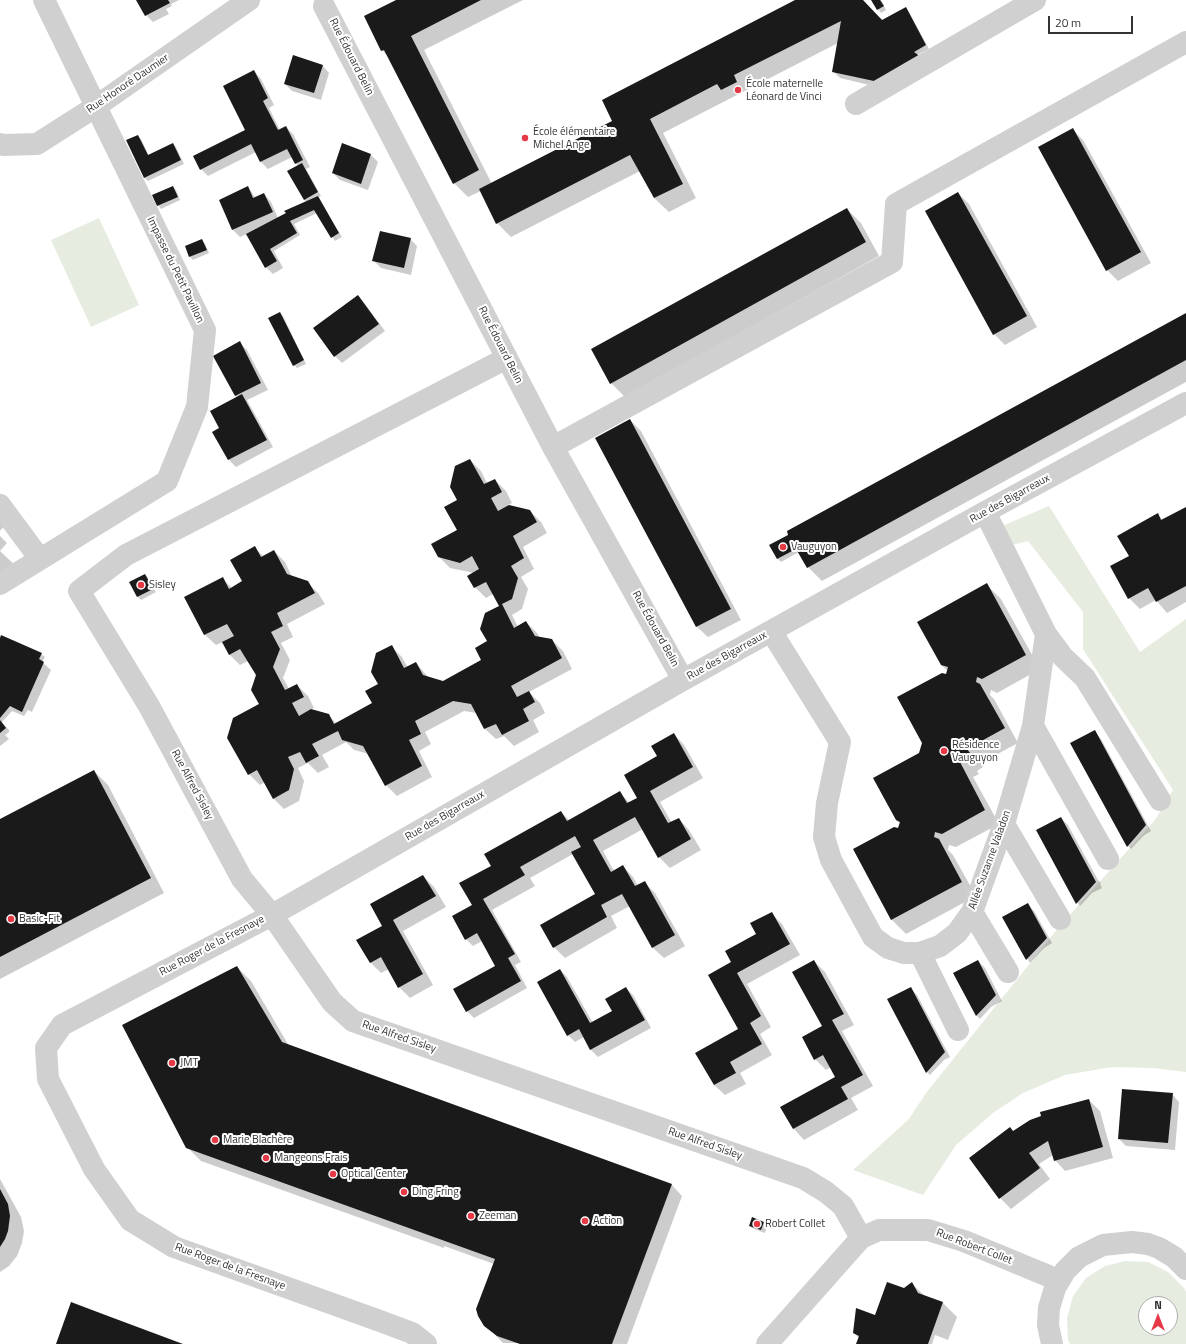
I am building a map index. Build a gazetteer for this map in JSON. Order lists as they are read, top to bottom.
{
  "streets": {
    "street": [
      "Rue Édouard Belin",
      "Rue Honoré Daumier",
      "Impasse du Petit Pavillon",
      "Rue des Bigarreaux",
      "Rue Alfred Sisley",
      "Allée Suzanne Valadon",
      "Rue Roger de la Fresnaye",
      "Rue Robert Collet"
    ]
  },
  "crossings": [
    ["Rue Édouard Belin", "Rue des Bigarreaux"],
    ["Rue Édouard Belin", "Rue Alfred Sisley"],
    ["Rue Honoré Daumier", "Impasse du Petit Pavillon"],
    ["Rue des Bigarreaux", "Rue Alfred Sisley"],
    ["Rue des Bigarreaux", "Allée Suzanne Valadon"],
    ["Rue des Bigarreaux", "Rue Roger de la Fresnaye"],
    ["Rue Alfred Sisley", "Rue Roger de la Fresnaye"],
    ["Rue Alfred Sisley", "Rue Robert Collet"]
  ],
  "places": [
    "École maternelle Léonard de Vinci",
    "École élémentaire Michel Ange",
    "Vauguyon",
    "Sisley",
    "Résidence Vauguyon",
    "Basic-Fit",
    "JMT",
    "Marie Blachère",
    "Mangeons Frais",
    "Optical Center",
    "Ding Fring",
    "Zeeman",
    "Action",
    "Robert Collet"
  ],
  "scale_bar": "20 m",
  "north": "top"
}
